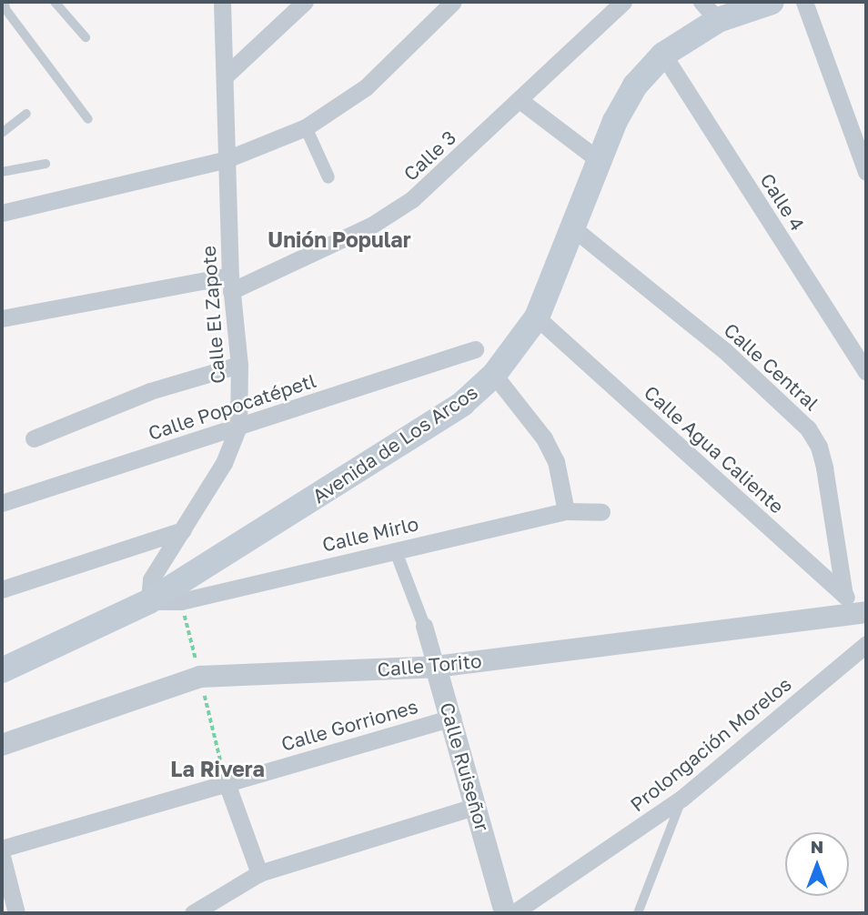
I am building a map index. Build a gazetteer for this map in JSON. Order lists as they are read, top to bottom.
{
  "streets": {
    "main road": ["Avenida de Los Arcos"],
    "street": [
      "Calle 3",
      "Calle 4",
      "Calle El Zapote",
      "Calle Central",
      "Calle Popocatépetl",
      "Calle Agua Caliente",
      "Calle Mirlo",
      "Calle Torito",
      "Calle Gorriones",
      "Prolongación Morelos",
      "Calle Ruiseñor"
    ]
  },
  "crossings": [
    ["Calle 3", "Calle El Zapote"],
    ["Calle 4", "Avenida de Los Arcos"],
    ["Calle El Zapote", "Calle Popocatépetl"],
    ["Calle El Zapote", "Avenida de Los Arcos"],
    ["Calle El Zapote", "Calle Mirlo"],
    ["Calle Central", "Avenida de Los Arcos"],
    ["Calle Central", "Calle Agua Caliente"],
    ["Avenida de Los Arcos", "Calle Agua Caliente"],
    ["Avenida de Los Arcos", "Calle Mirlo"],
    ["Calle Agua Caliente", "Calle Torito"],
    ["Calle Mirlo", "Calle Ruiseñor"],
    ["Calle Torito", "Calle Ruiseñor"],
    ["Calle Gorriones", "Calle Ruiseñor"]
  ],
  "districts": ["Unión Popular", "La Rivera"],
  "north": "top"
}
